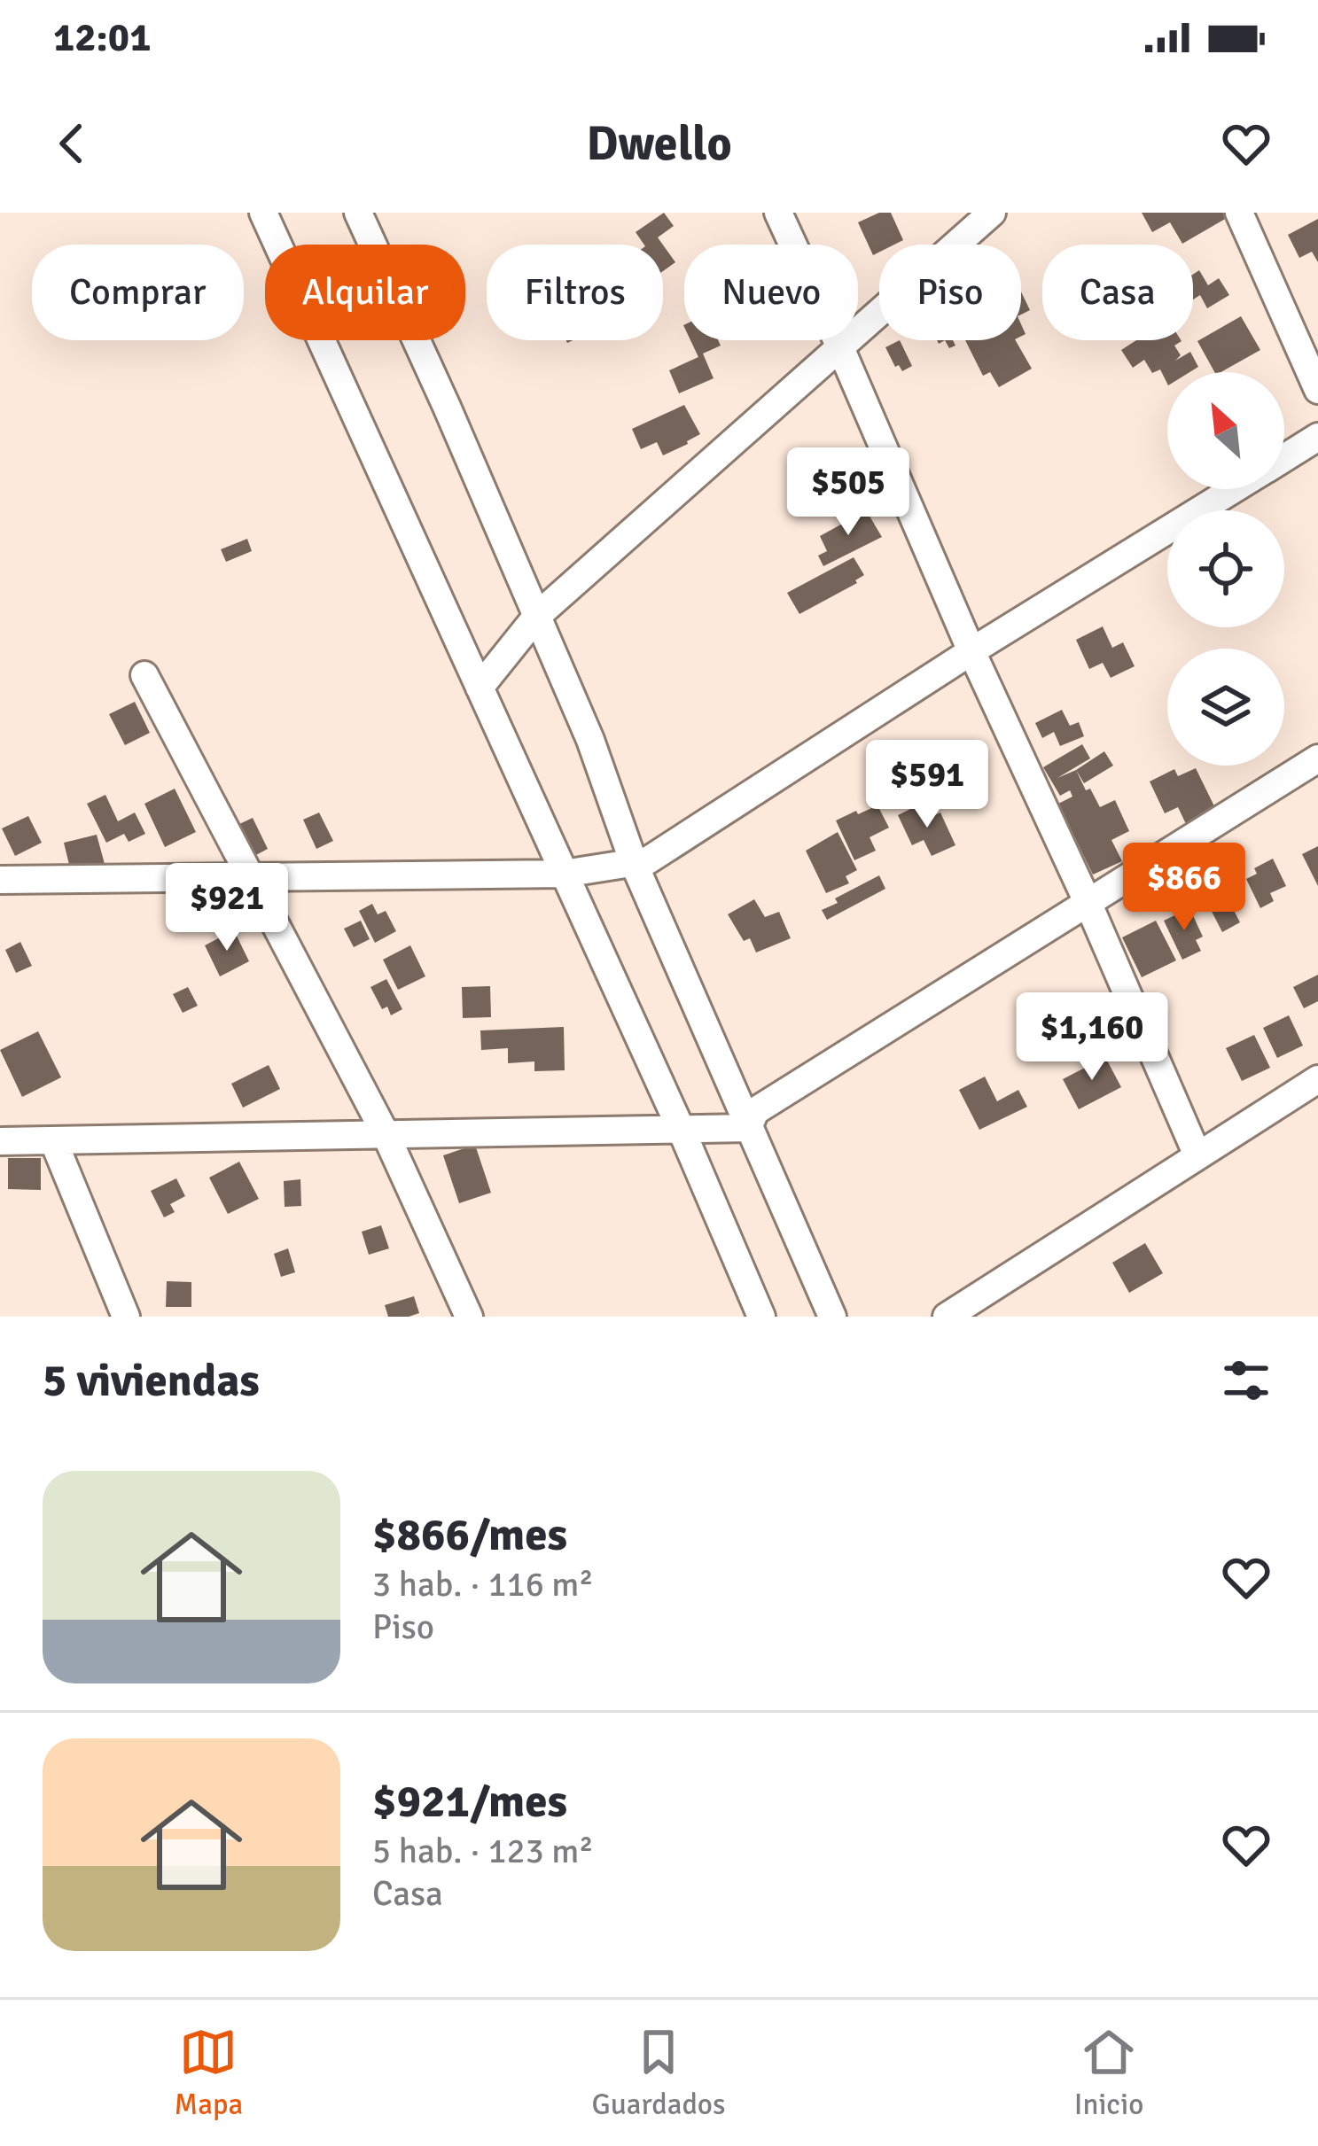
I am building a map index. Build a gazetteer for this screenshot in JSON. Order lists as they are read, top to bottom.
{
  "north": "top left",
  "page": {
    "status": "12:01",
    "header": "Dwello",
    "chip": [
      "Comprar",
      "Alquilar",
      "Filtros",
      "Nuevo",
      "Piso",
      "Casa"
    ],
    "price": [
      "$505",
      "$591",
      "$866",
      "$921",
      "$1,160"
    ],
    "heading": "5 viviendas",
    "list": [
      {
        "name": "$866/mes",
        "note": "3 hab. · 116 m² · Piso"
      },
      {
        "name": "$921/mes",
        "note": "5 hab. · 123 m² · Casa"
      }
    ],
    "tabs": ["Mapa", "Guardados", "Inicio"]
  }
}
